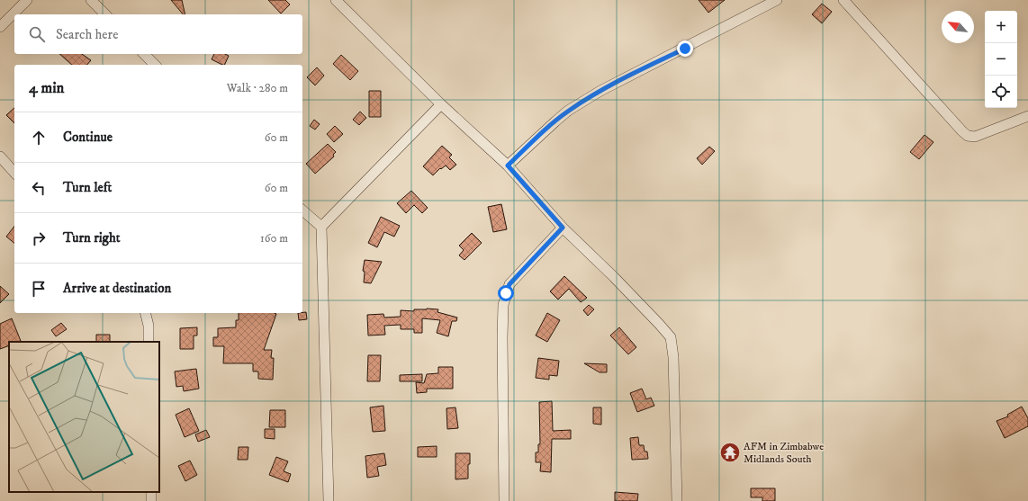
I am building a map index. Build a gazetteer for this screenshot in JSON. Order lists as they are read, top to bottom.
{
  "places": {
    "temple": ["AFM in Zimbabwe Midlands South"]
  },
  "north": "top left",
  "page": {
    "map_buttons": ["+", "−"],
    "search": "Search here",
    "heading": ["4 min", "Walk · 280 m"],
    "list": [
      ["Continue", "60 m"],
      ["Turn left", "60 m"],
      ["Turn right", "160 m"],
      "Arrive at destination"
    ]
  }
}
